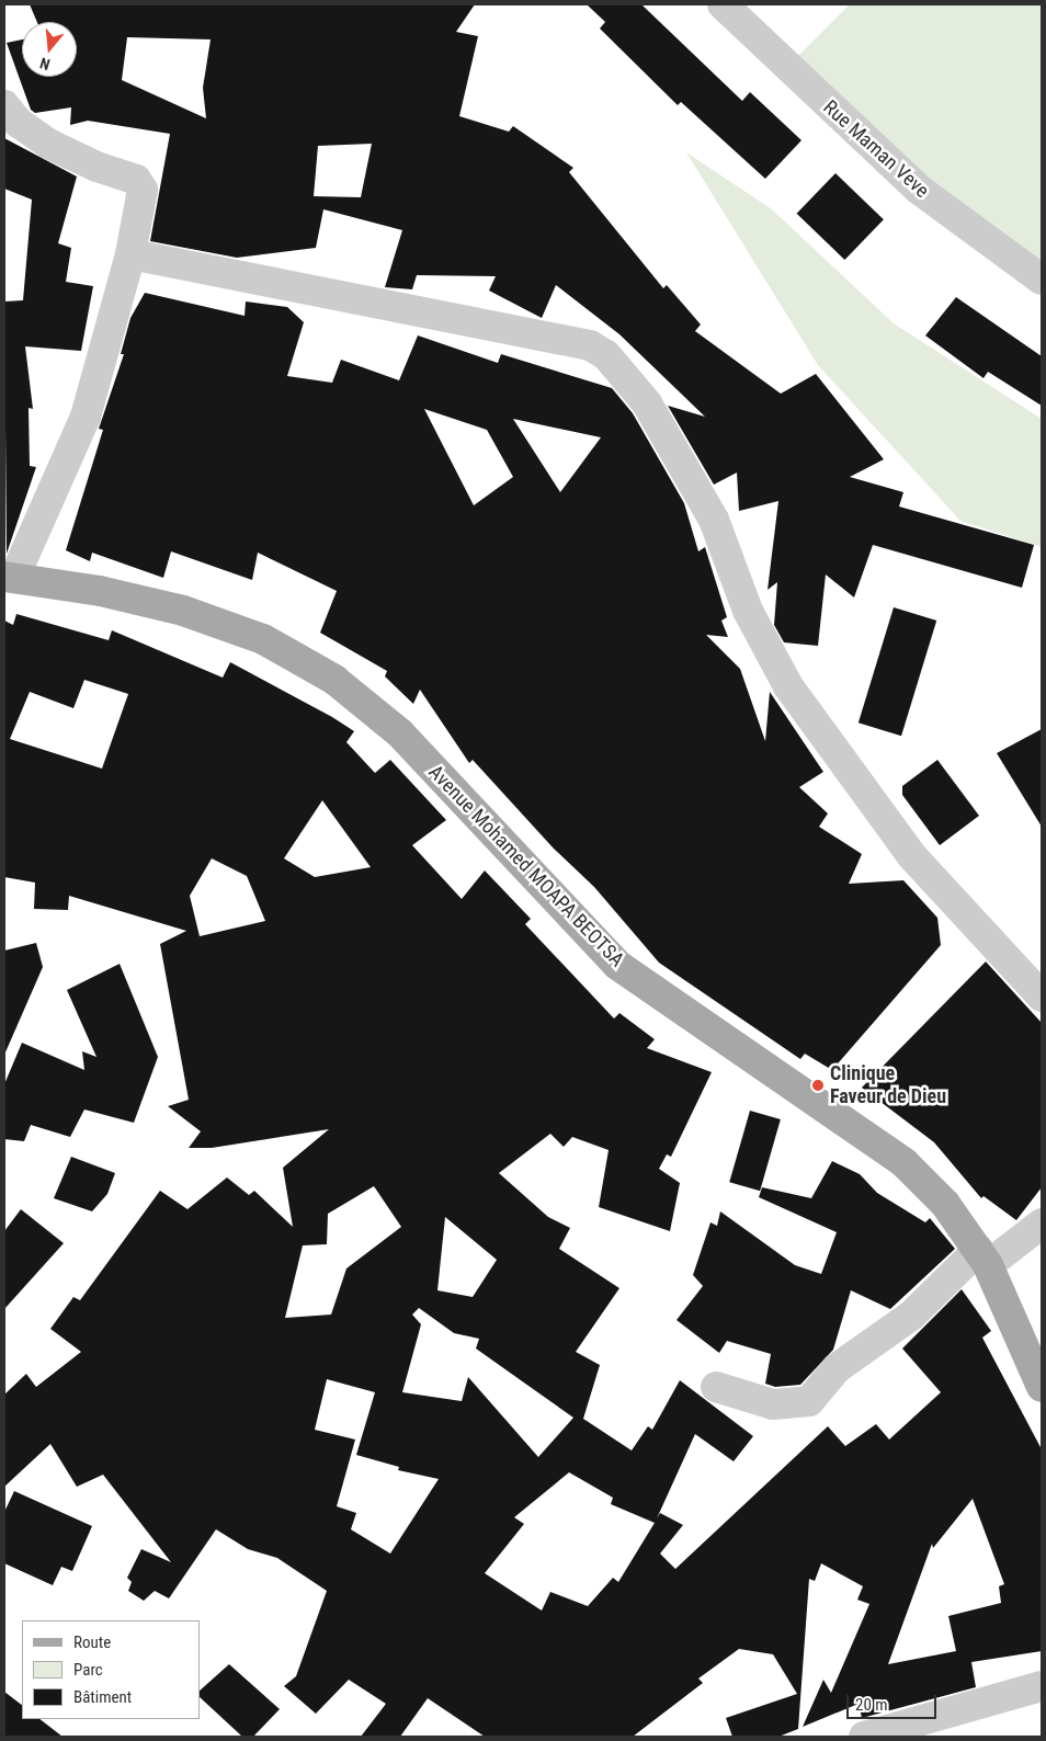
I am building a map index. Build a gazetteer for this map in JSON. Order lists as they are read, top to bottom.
{
  "streets": {
    "main road": ["Avenue Mohamed MOAPA BEOTSA"],
    "street": ["Rue Maman Veve"]
  },
  "places": ["Clinique Faveur de Dieu"],
  "legend": ["Route", "Parc", "Bâtiment"],
  "scale_bar": "20 m",
  "north": "bottom"
}
